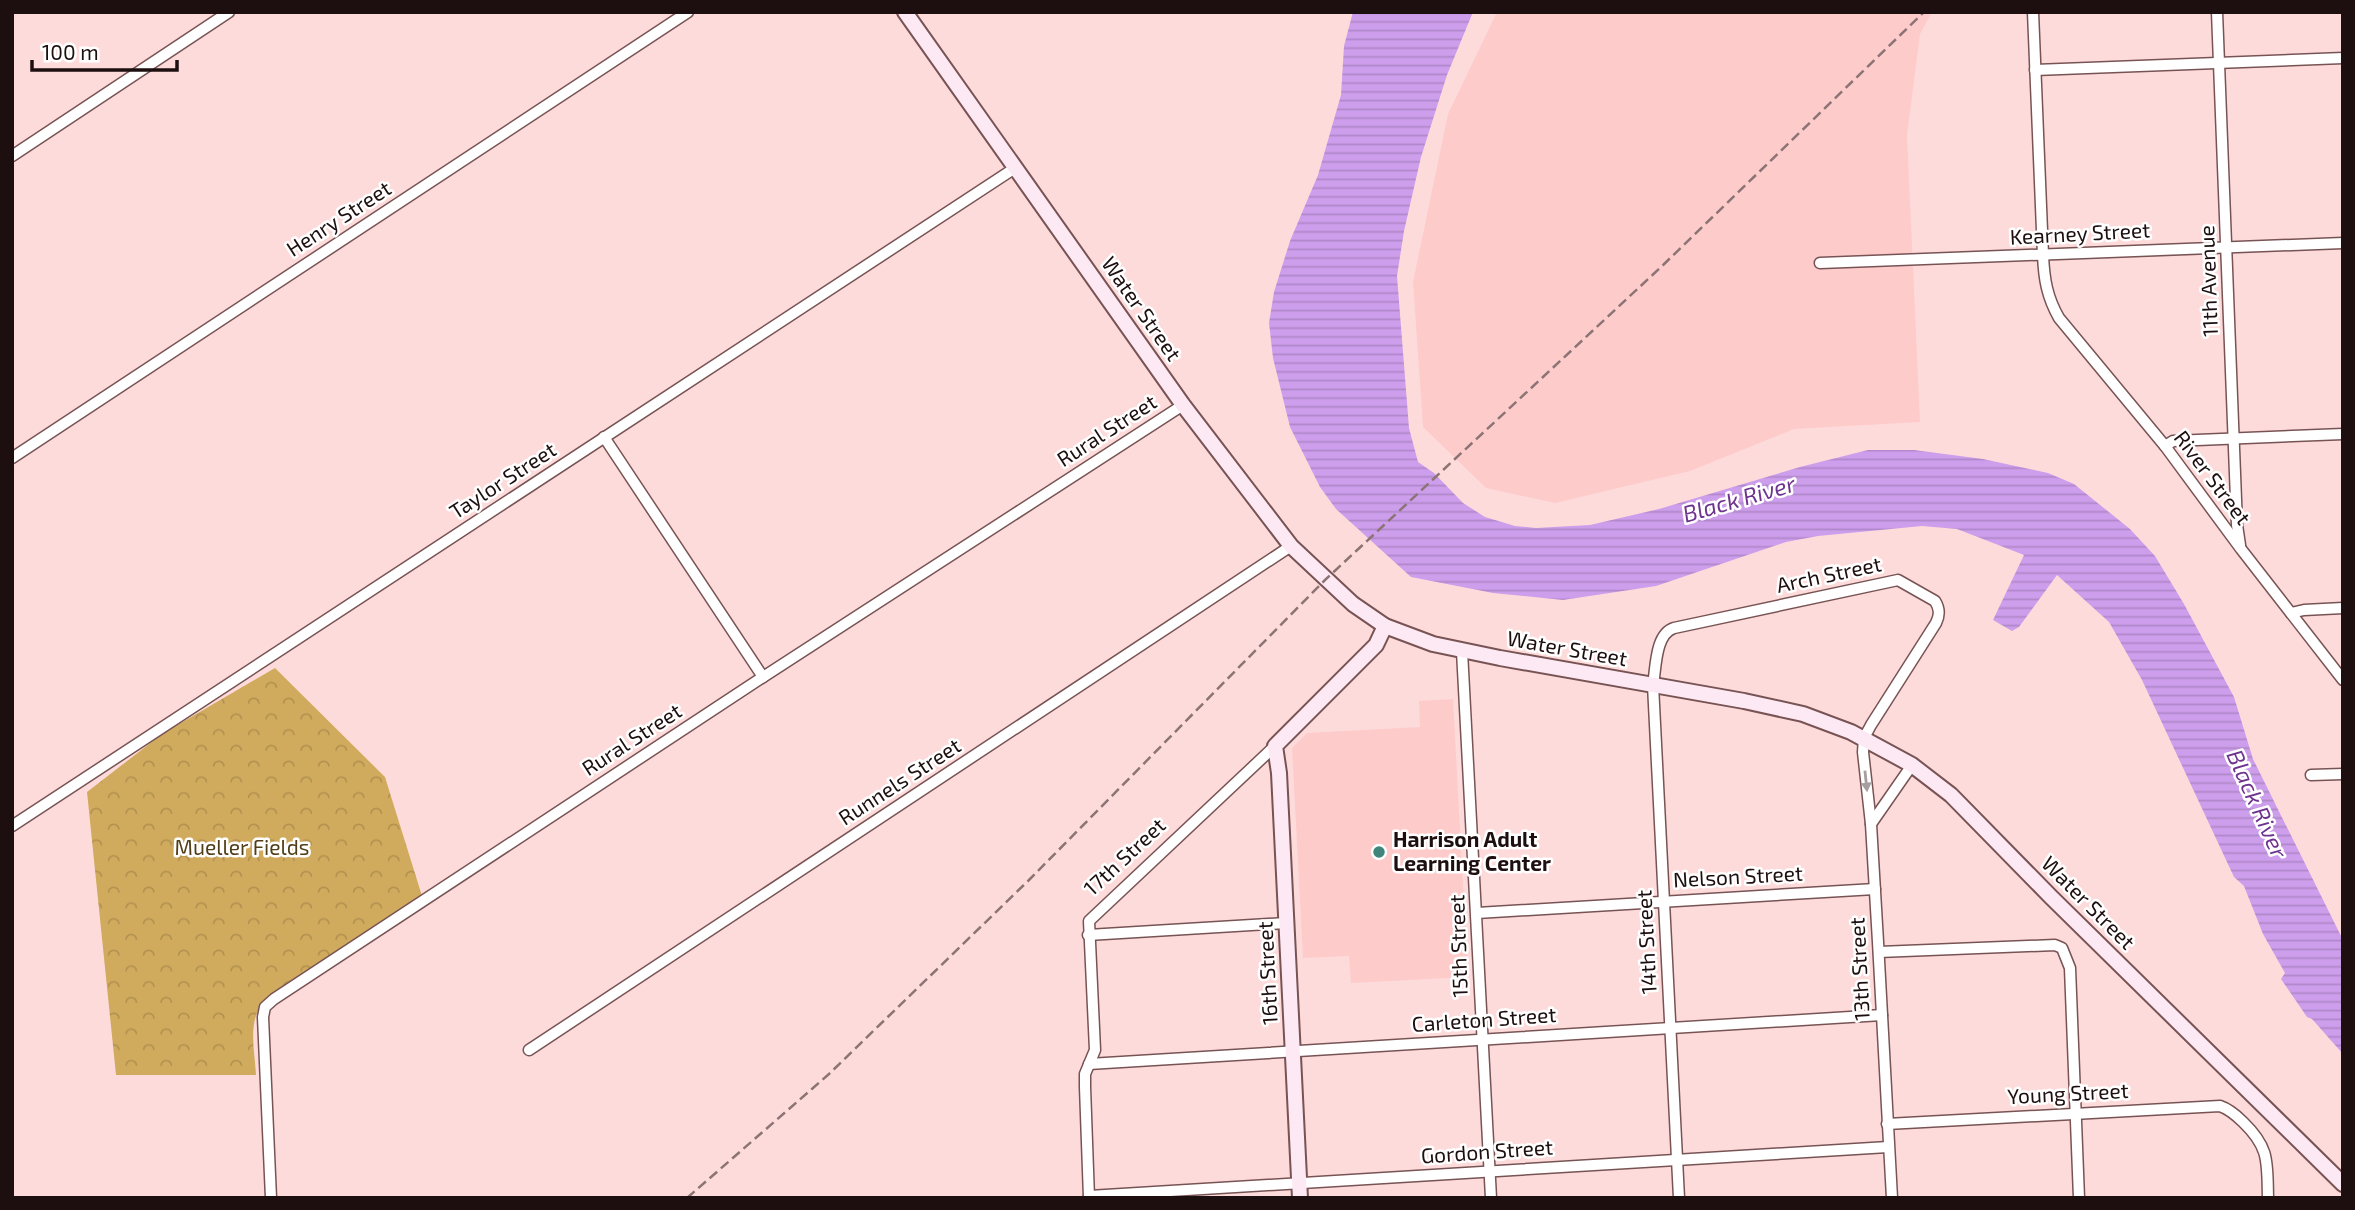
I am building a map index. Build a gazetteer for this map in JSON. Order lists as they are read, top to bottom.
{
  "streets": {
    "street": [
      "Henry Street",
      "Kearney Street",
      "11th Avenue",
      "Water Street",
      "Rural Street",
      "River Street",
      "Taylor Street",
      "Arch Street",
      "Runnels Street",
      "17th Street",
      "Nelson Street",
      "14th Street",
      "15th Street",
      "13th Street",
      "16th Street",
      "Carleton Street",
      "Young Street",
      "Gordon Street"
    ]
  },
  "crossings": [
    ["Kearney Street", "11th Avenue"],
    ["Kearney Street", "River Street"],
    ["11th Avenue", "River Street"],
    ["Water Street", "Rural Street"],
    ["Water Street", "Taylor Street"],
    ["Water Street", "Arch Street"],
    ["Water Street", "Runnels Street"],
    ["Water Street", "17th Street"],
    ["Water Street", "14th Street"],
    ["Water Street", "15th Street"],
    ["Water Street", "13th Street"],
    ["Arch Street", "14th Street"],
    ["Arch Street", "13th Street"],
    ["17th Street", "16th Street"],
    ["Nelson Street", "14th Street"],
    ["Nelson Street", "15th Street"],
    ["Nelson Street", "13th Street"],
    ["14th Street", "Carleton Street"],
    ["14th Street", "Gordon Street"],
    ["15th Street", "Carleton Street"],
    ["15th Street", "Gordon Street"],
    ["13th Street", "Carleton Street"],
    ["13th Street", "Young Street"],
    ["13th Street", "Gordon Street"],
    ["16th Street", "Carleton Street"],
    ["16th Street", "Gordon Street"]
  ],
  "water": ["Black River"],
  "parks": ["Mueller Fields"],
  "places": ["Harrison Adult Learning Center"],
  "scale_bar": "100 m"
}
